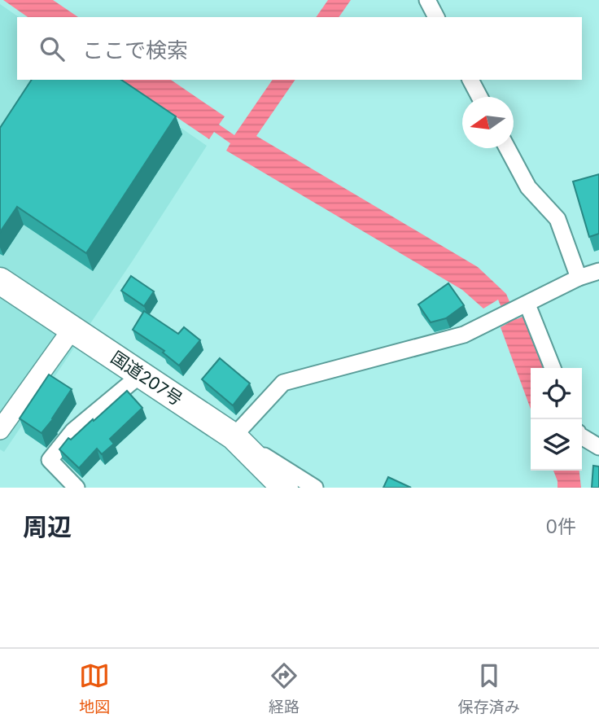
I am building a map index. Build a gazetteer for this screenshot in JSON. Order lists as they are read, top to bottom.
{
  "streets": {
    "highway": ["国道207号"]
  },
  "north": "left",
  "page": {
    "search": "ここで検索",
    "heading": ["周辺", "0件"],
    "nav": ["地図", "経路", "保存済み"]
  }
}
